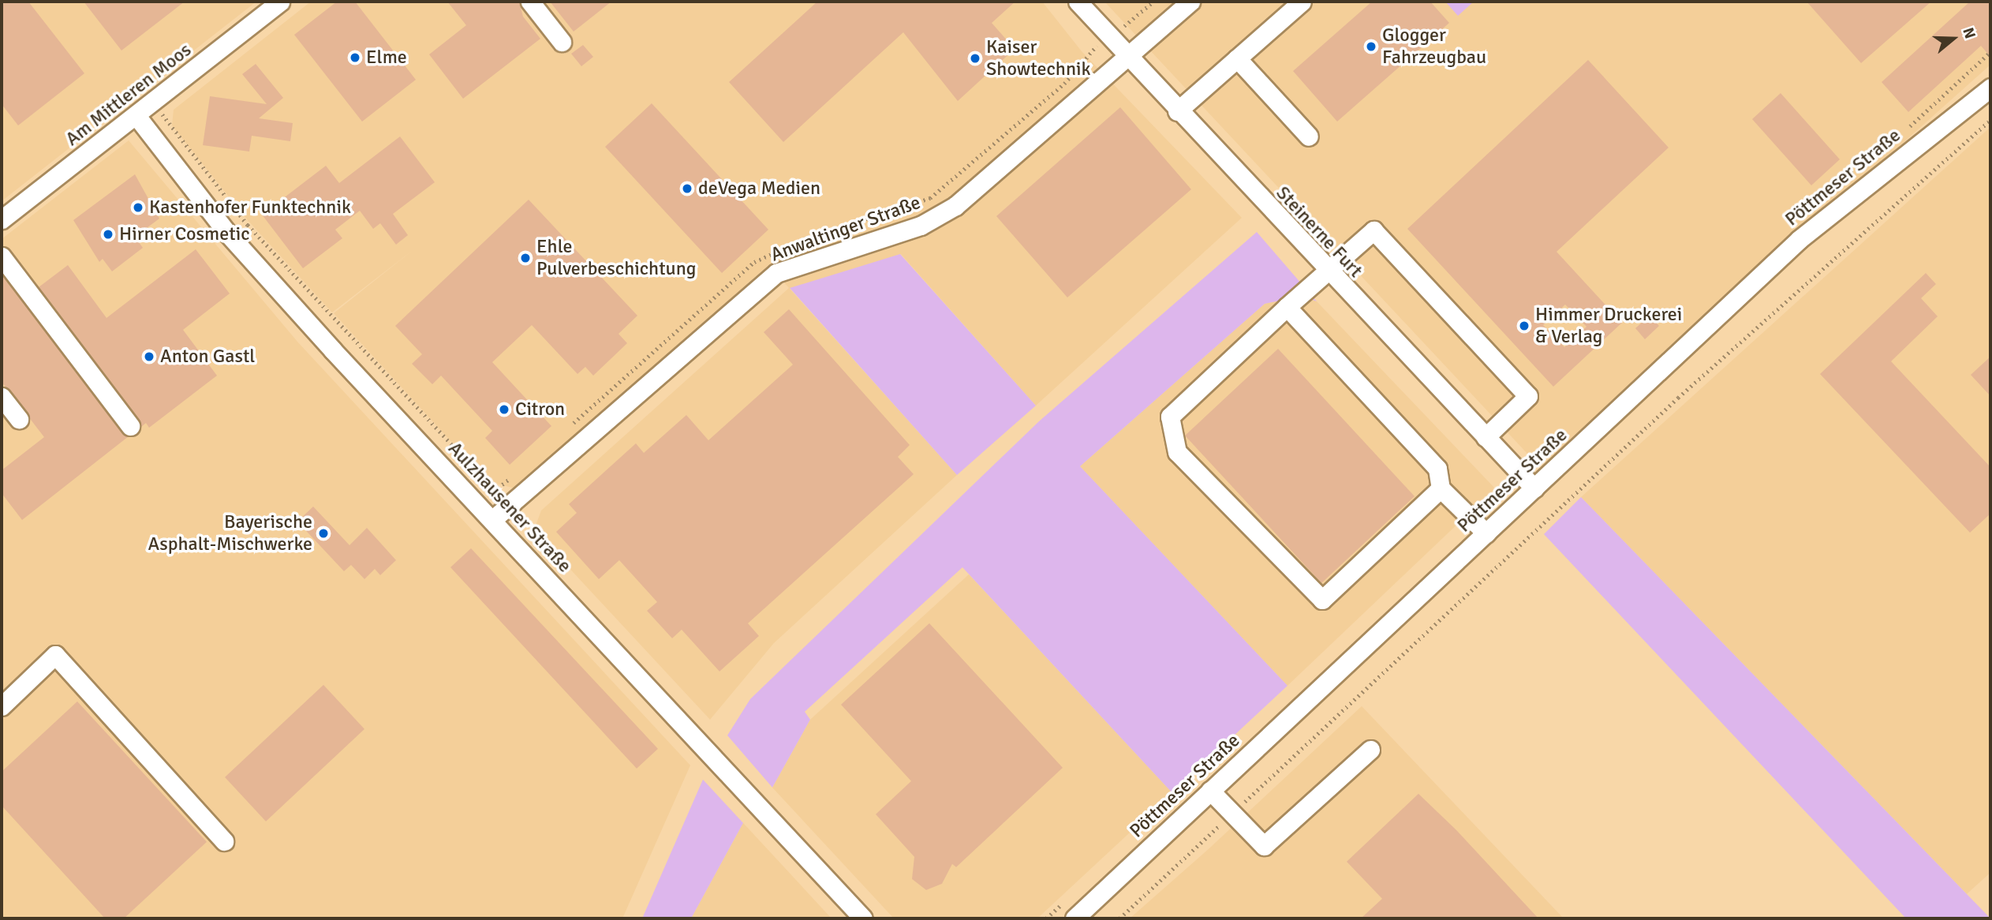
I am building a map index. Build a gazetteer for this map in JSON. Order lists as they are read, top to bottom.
{
  "streets": {
    "street": [
      "Am Mittleren Moos",
      "Pöttmeser Straße",
      "Anwaltinger Straße",
      "Steinerne Furt",
      "Aulzhausener Straße"
    ]
  },
  "crossings": [
    ["Am Mittleren Moos", "Aulzhausener Straße"],
    ["Pöttmeser Straße", "Steinerne Furt"],
    ["Anwaltinger Straße", "Steinerne Furt"],
    ["Anwaltinger Straße", "Aulzhausener Straße"]
  ],
  "places": [
    "Glogger Fahrzeugbau",
    "Elme",
    "Kaiser Showtechnik",
    "deVega Medien",
    "Kastenhofer Funktechnik",
    "Hirner Cosmetic",
    "Ehle Pulverbeschichtung",
    "Himmer Druckerei & Verlag",
    "Anton Gastl",
    "Citron",
    "Bayerische Asphalt-Mischwerke"
  ],
  "north": "right"
}
